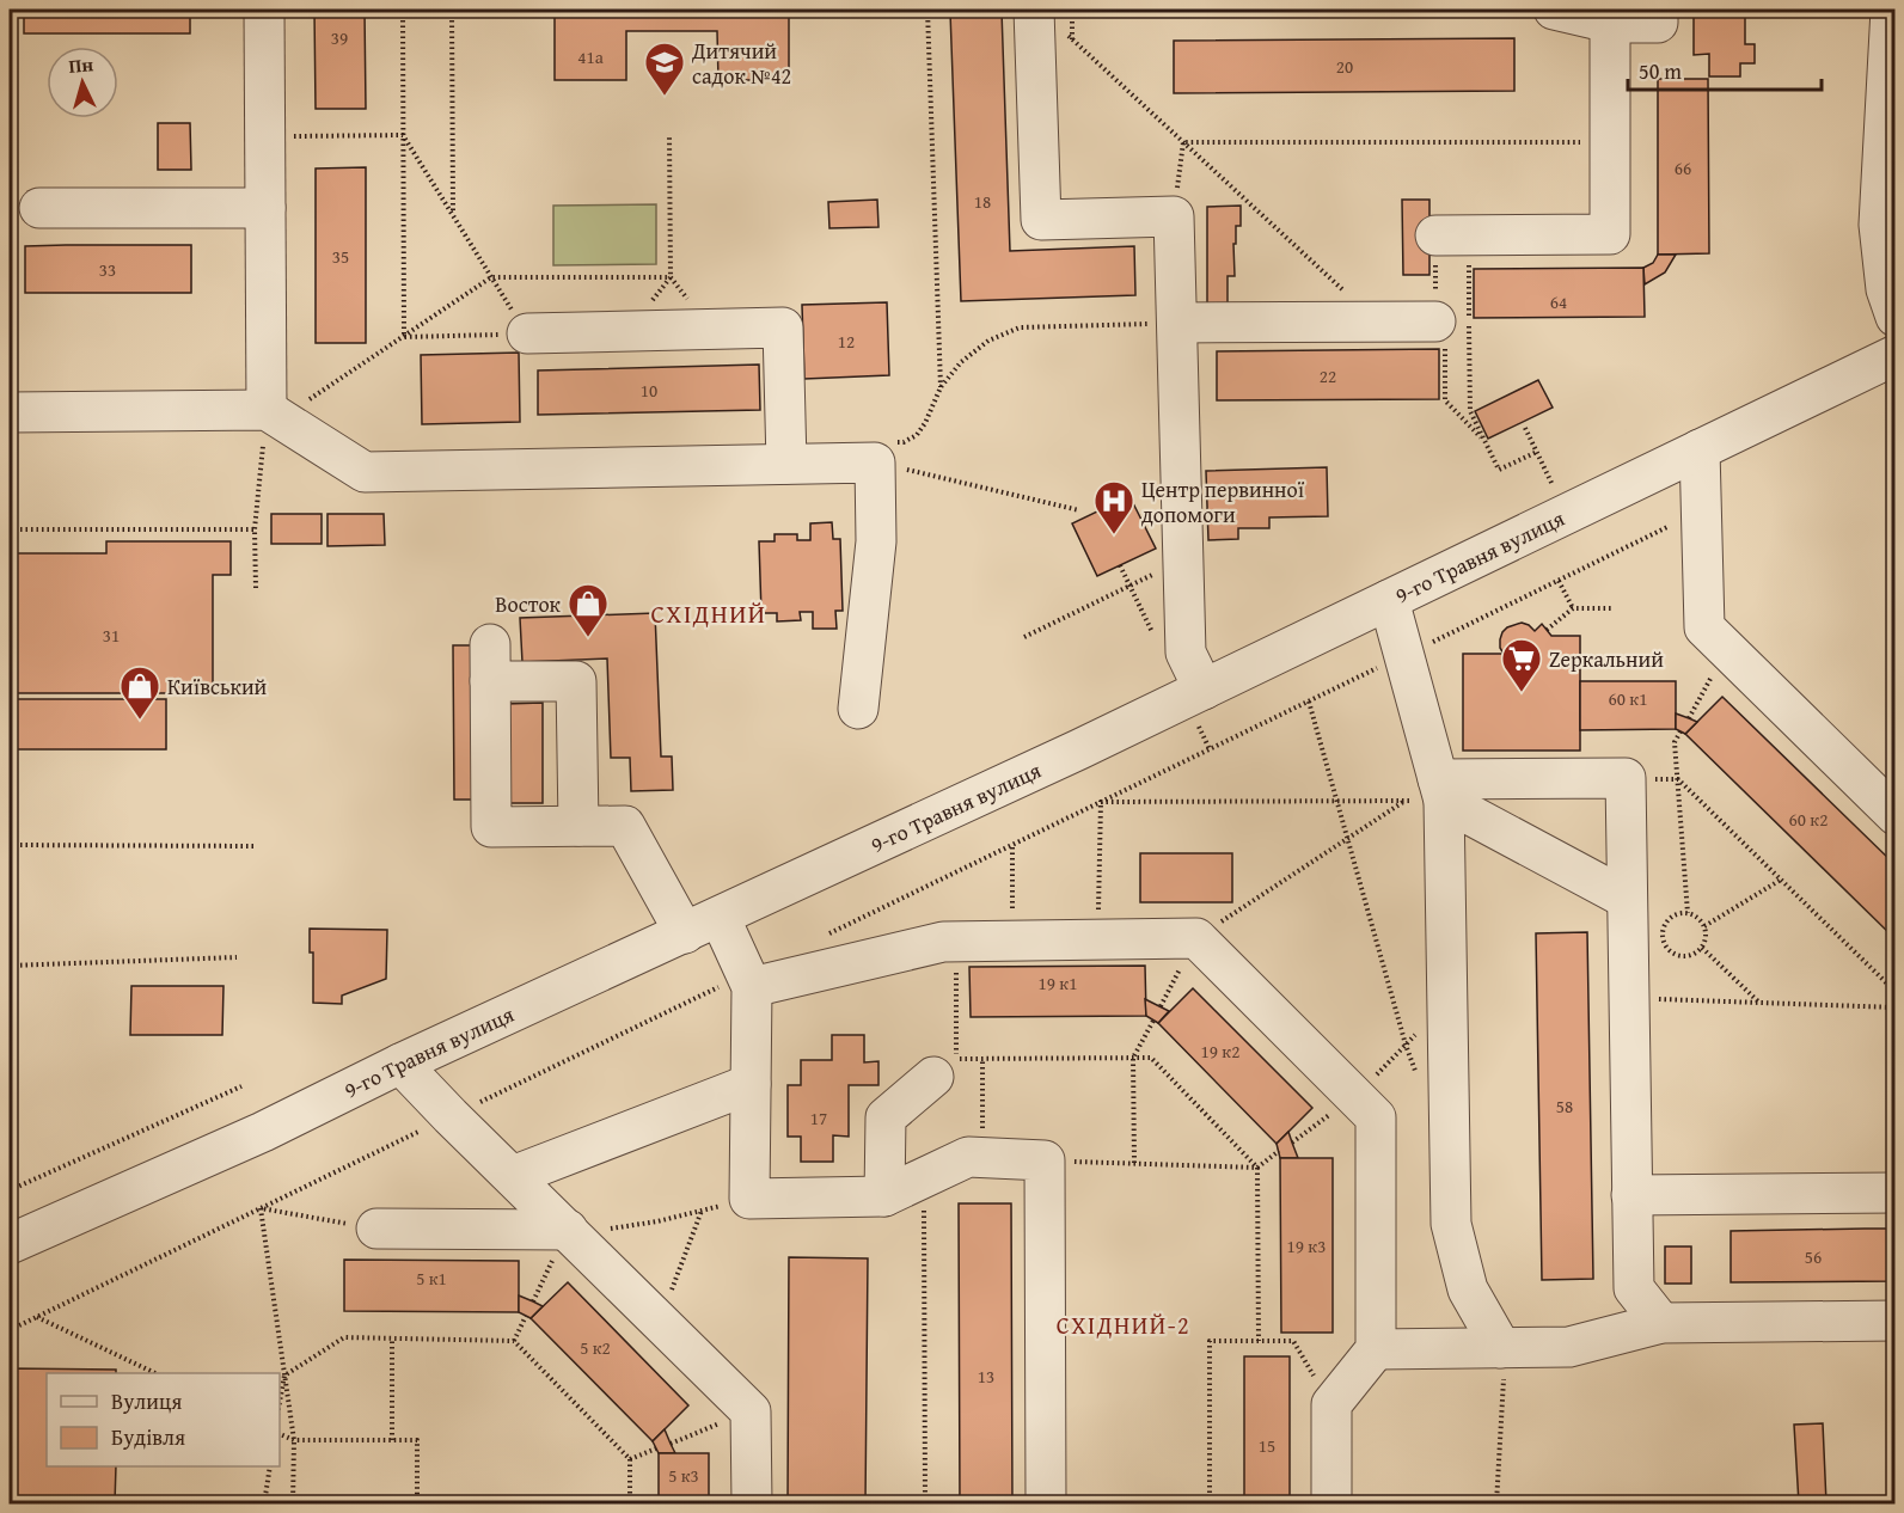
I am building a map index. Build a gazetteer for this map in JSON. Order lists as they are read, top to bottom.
{
  "streets": {
    "street": ["9-го Травня вулиця"]
  },
  "districts": ["СХІДНИЙ", "СХІДНИЙ-2"],
  "places": {
    "school or university": ["Дитячий садок №42"],
    "hospital": ["Центр первинної допомоги"],
    "shop": ["Восток", "Київський"],
    "supermarket": ["Zеркальний"]
  },
  "house_numbers": [
    "39",
    "41а",
    "20",
    "66",
    "18",
    "35",
    "33",
    "64",
    "12",
    "22",
    "10",
    "31",
    "60 к1",
    "60 к2",
    "19 к1",
    "19 к2",
    "58",
    "17",
    "19 к3",
    "56",
    "5 к1",
    "5 к2",
    "13",
    "15",
    "5 к3"
  ],
  "legend": ["Вулиця", "Будівля"],
  "scale_bar": "50 m",
  "north": "top"
}
